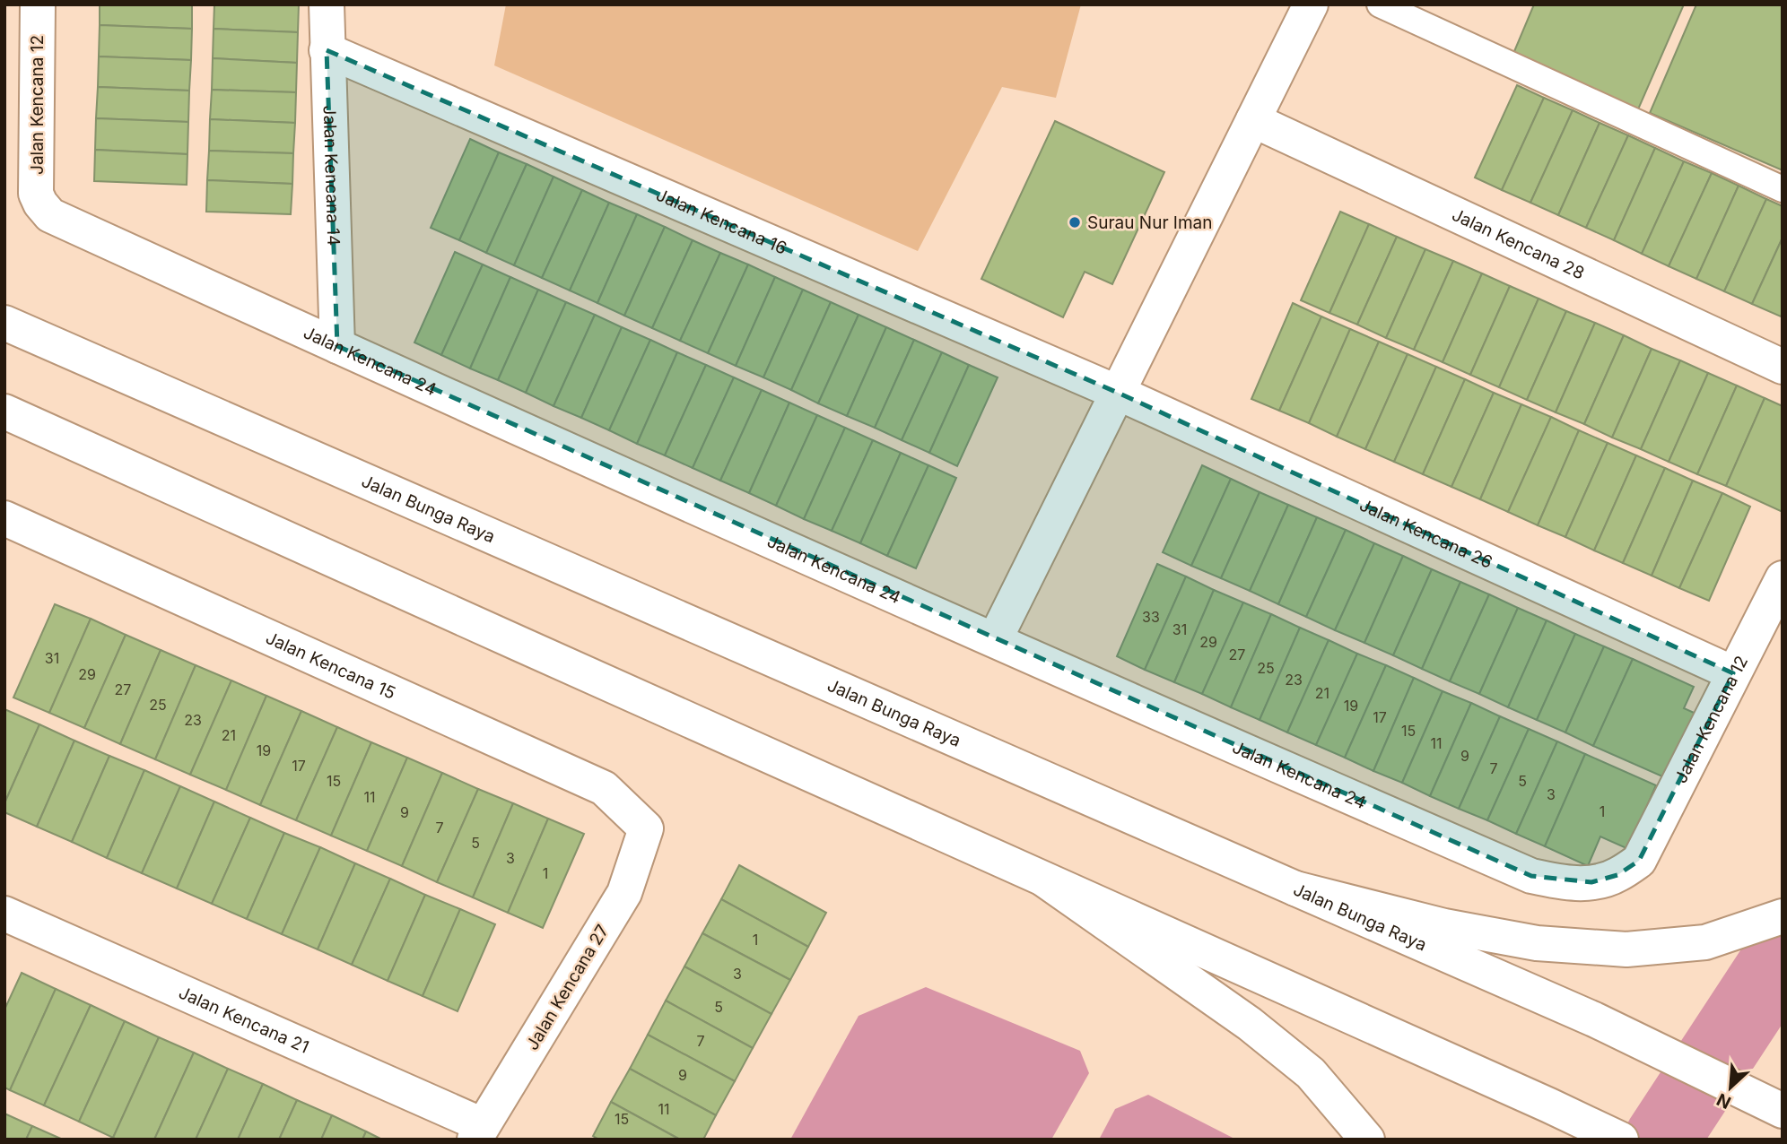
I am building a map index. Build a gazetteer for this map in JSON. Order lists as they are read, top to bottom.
{
  "streets": {
    "main road": [
      "Jalan Kencana 12",
      "Jalan Kencana 14",
      "Jalan Kencana 16",
      "Jalan Kencana 28",
      "Jalan Kencana 24",
      "Jalan Bunga Raya",
      "Jalan Kencana 26",
      "Jalan Kencana 15",
      "Jalan Kencana 27",
      "Jalan Kencana 21"
    ]
  },
  "crossings": [
    ["Jalan Kencana 12", "Jalan Kencana 24"],
    ["Jalan Kencana 12", "Jalan Kencana 26"],
    ["Jalan Kencana 14", "Jalan Kencana 16"],
    ["Jalan Kencana 14", "Jalan Kencana 24"],
    ["Jalan Kencana 16", "Jalan Kencana 26"],
    ["Jalan Kencana 15", "Jalan Kencana 27"],
    ["Jalan Kencana 27", "Jalan Kencana 21"]
  ],
  "places": ["Surau Nur Iman"],
  "house_numbers": [
    "33",
    "31",
    "29",
    "27",
    "31",
    "25",
    "29",
    "23",
    "27",
    "21",
    "25",
    "19",
    "17",
    "23",
    "15",
    "21",
    "11",
    "19",
    "9",
    "17",
    "7",
    "15",
    "5",
    "3",
    "11",
    "1",
    "9",
    "7",
    "5",
    "3",
    "1",
    "1",
    "3",
    "5",
    "7",
    "9",
    "11",
    "15"
  ],
  "north": "bottom left"
}
